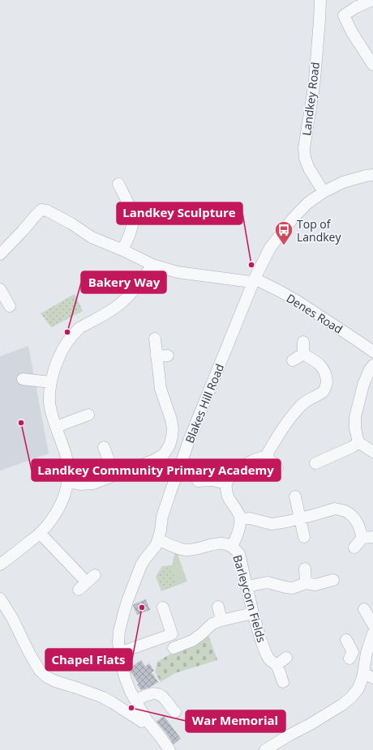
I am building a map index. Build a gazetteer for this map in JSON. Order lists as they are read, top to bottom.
{
  "streets": {
    "street": [
      "Landkey Road",
      "Denes Road",
      "Blakes Hill Road",
      "Barleycorn Fields"
    ]
  },
  "crossings": [
    ["Landkey Road", "Blakes Hill Road"],
    ["Denes Road", "Blakes Hill Road"],
    ["Blakes Hill Road", "Barleycorn Fields"]
  ],
  "places": {
    "bus stop": ["Top of Landkey"],
    "other": [
      "Landkey Sculpture",
      "Bakery Way",
      "Landkey Community Primary Academy",
      "Chapel Flats",
      "War Memorial"
    ]
  }
}
